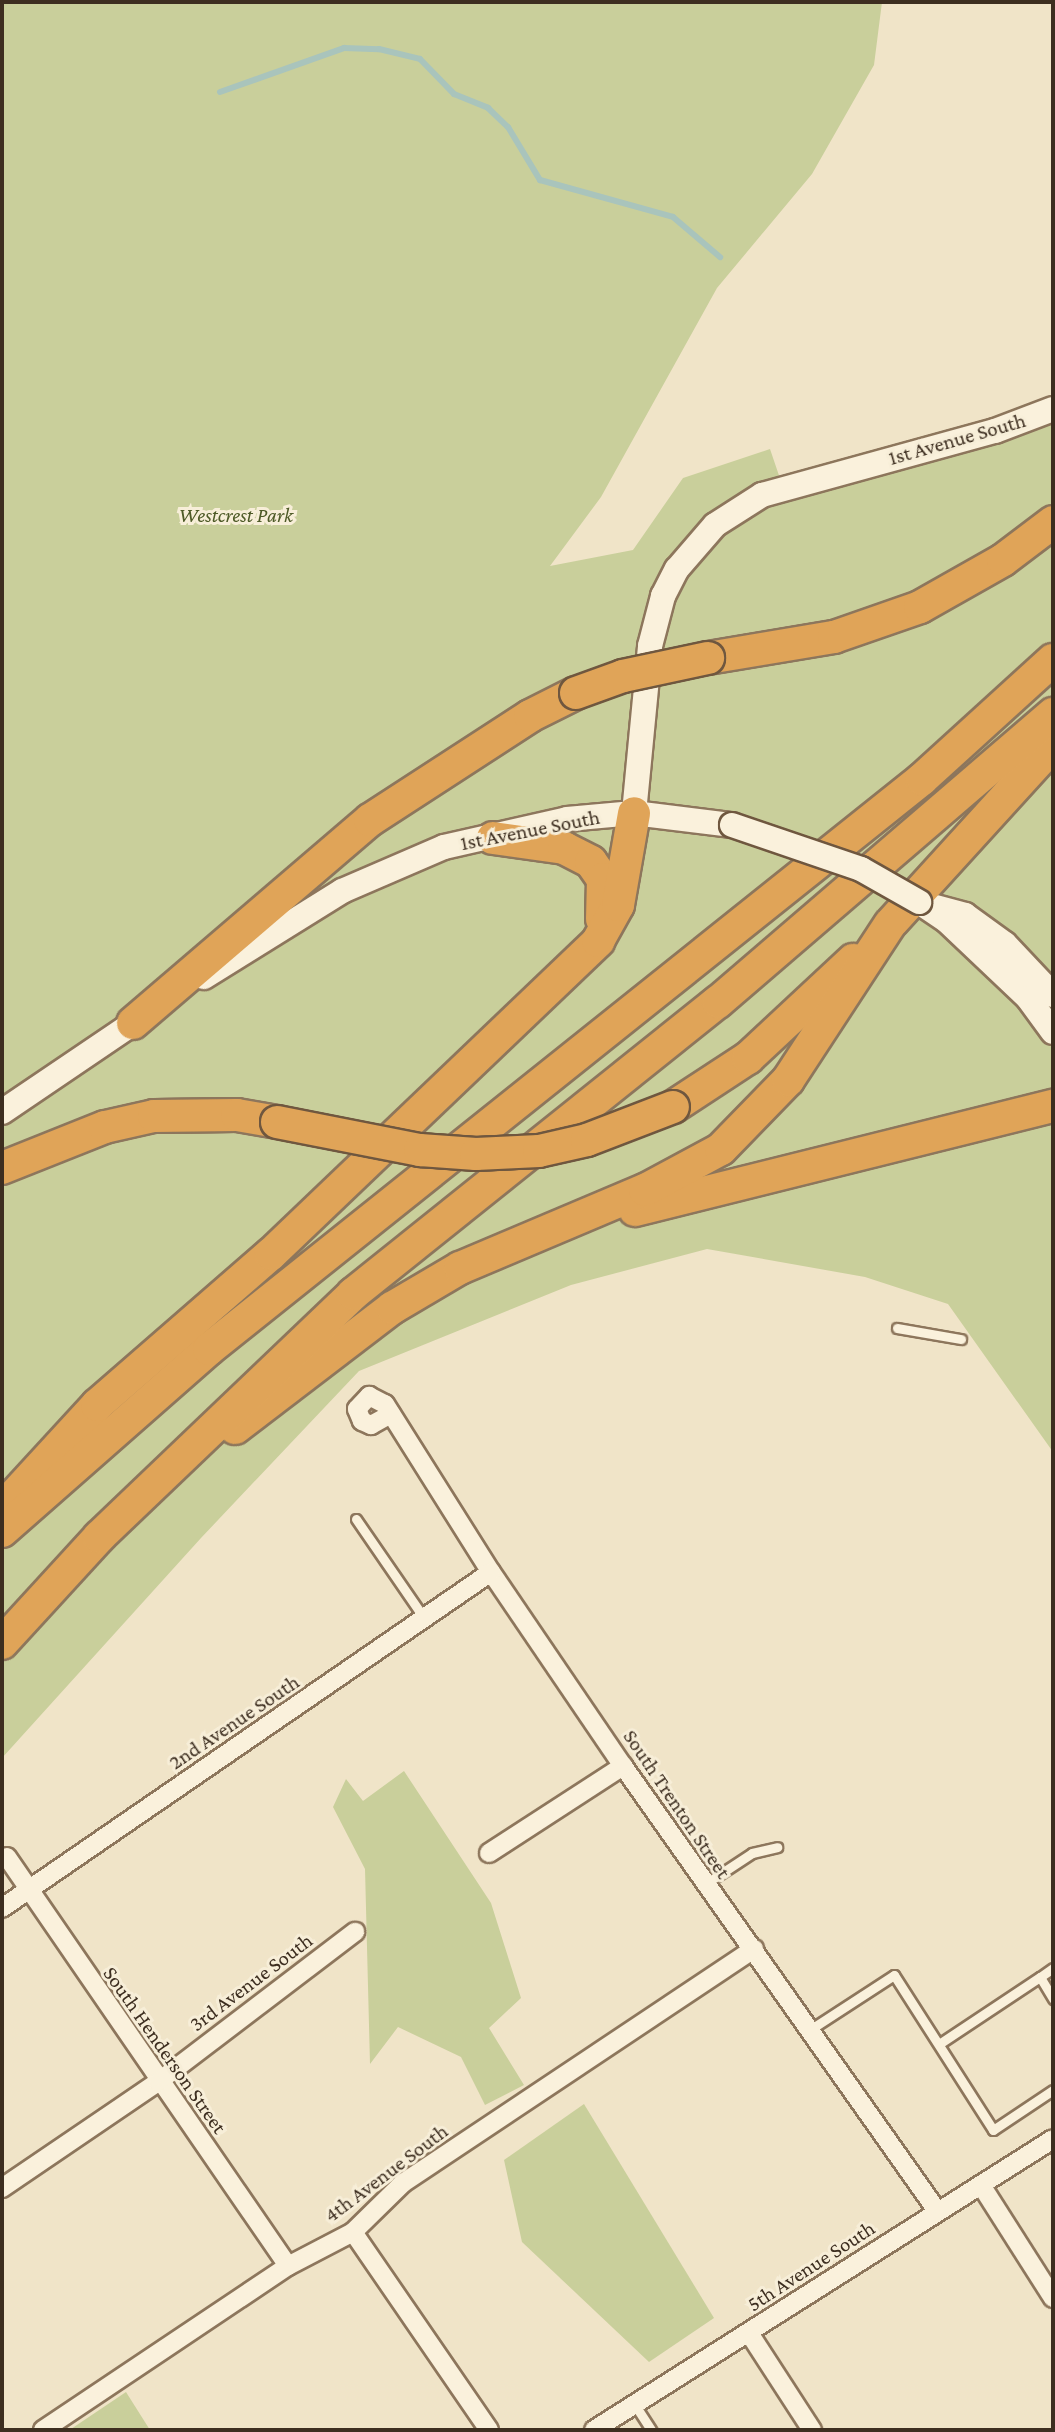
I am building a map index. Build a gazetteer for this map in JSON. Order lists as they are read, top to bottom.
{
  "streets": {
    "main road": ["1st Avenue South"],
    "street": [
      "2nd Avenue South",
      "South Trenton Street",
      "3rd Avenue South",
      "South Henderson Street",
      "4th Avenue South",
      "5th Avenue South"
    ]
  },
  "crossings": [
    ["2nd Avenue South", "South Trenton Street"],
    ["2nd Avenue South", "South Henderson Street"],
    ["South Trenton Street", "4th Avenue South"],
    ["South Trenton Street", "5th Avenue South"],
    ["3rd Avenue South", "South Henderson Street"],
    ["South Henderson Street", "4th Avenue South"]
  ],
  "parks": ["Westcrest Park"]
}
